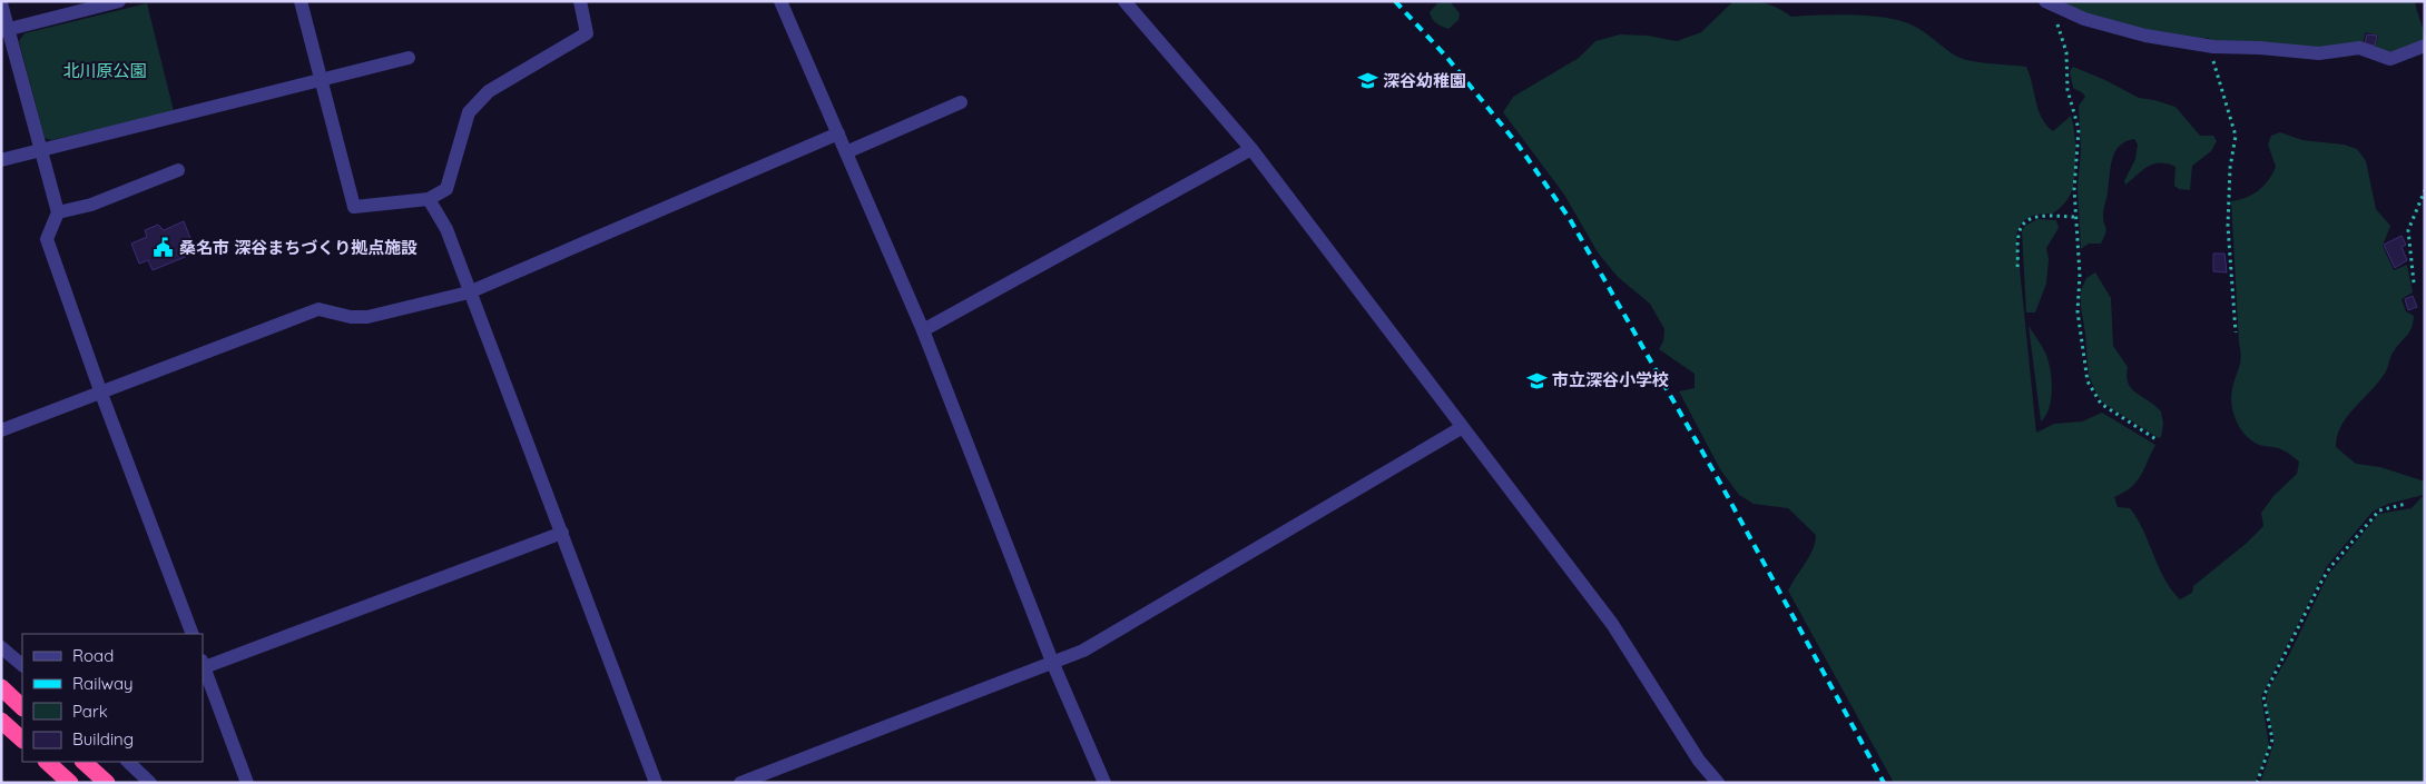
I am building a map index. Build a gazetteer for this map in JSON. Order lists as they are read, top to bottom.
{
  "parks": ["北川原公園"],
  "places": {
    "school or university": ["深谷幼稚園", "市立深谷小学校"],
    "public building": ["桑名市 深谷まちづくり拠点施設"]
  },
  "legend": [
    "Road",
    "Railway",
    "Park",
    "Building"
  ]
}
